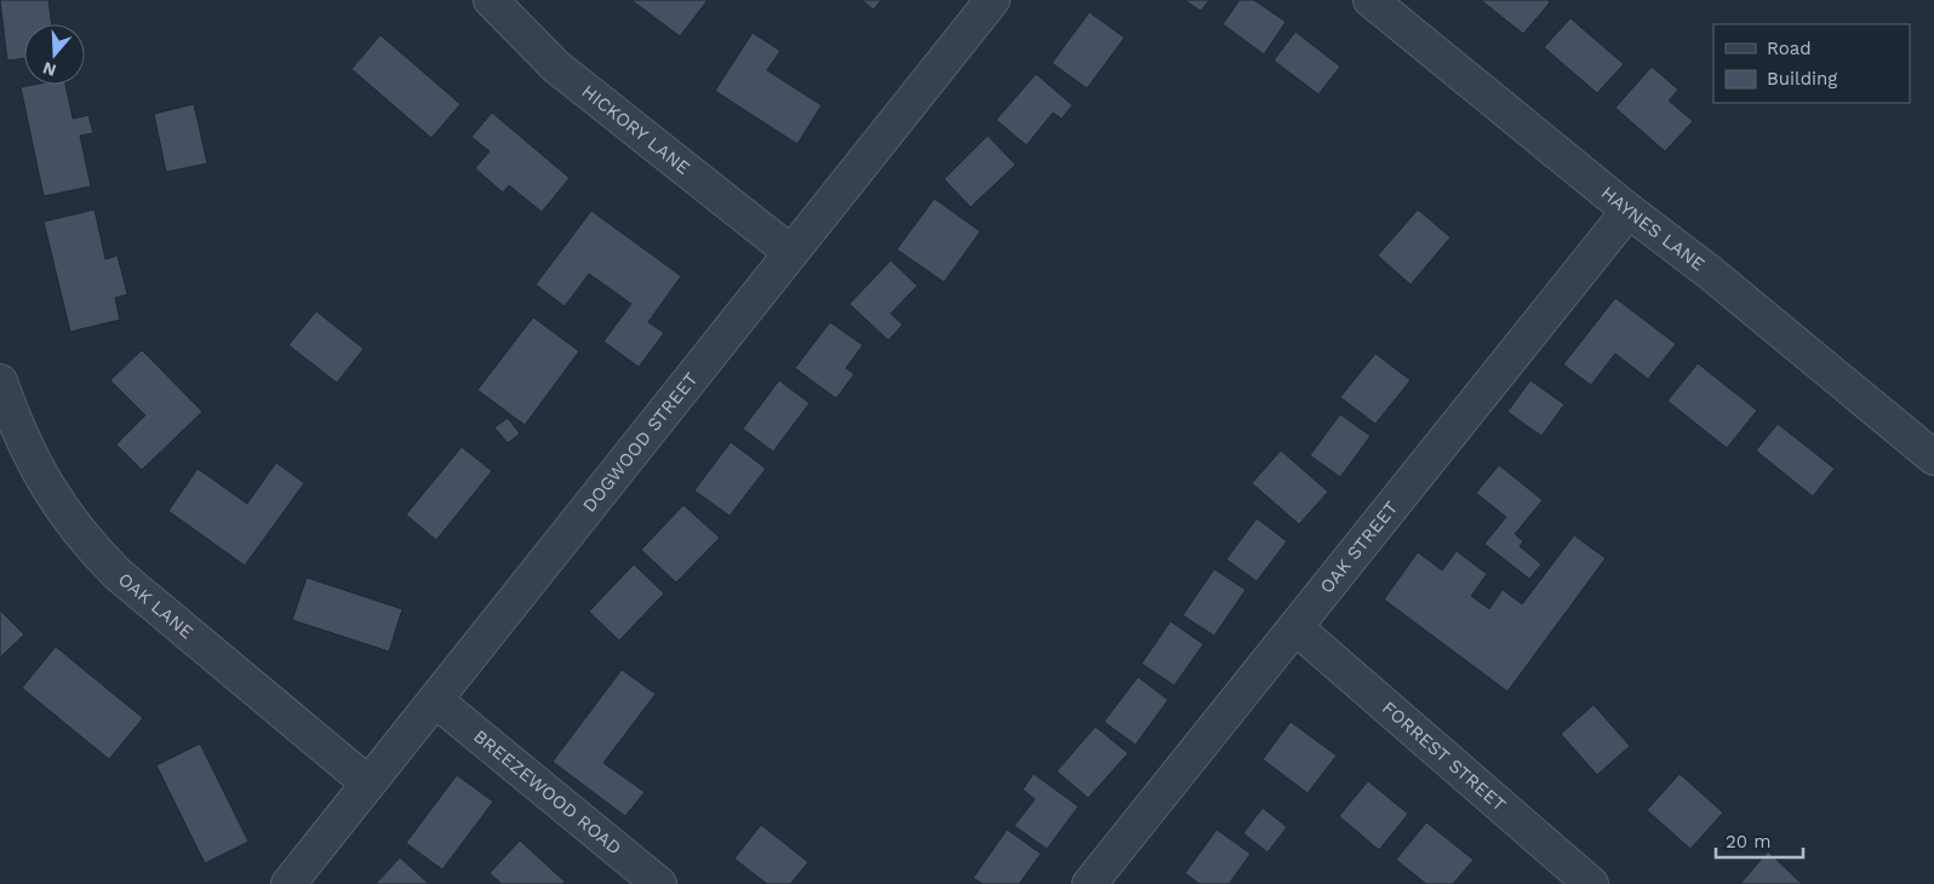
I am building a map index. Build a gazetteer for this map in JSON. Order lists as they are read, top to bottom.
{
  "streets": {
    "street": [
      "HICKORY LANE",
      "HAYNES LANE",
      "DOGWOOD STREET",
      "OAK STREET",
      "OAK LANE",
      "FORREST STREET",
      "BREEZEWOOD ROAD"
    ]
  },
  "crossings": [
    ["HICKORY LANE", "DOGWOOD STREET"],
    ["HAYNES LANE", "OAK STREET"],
    ["DOGWOOD STREET", "OAK LANE"],
    ["DOGWOOD STREET", "BREEZEWOOD ROAD"],
    ["OAK STREET", "FORREST STREET"]
  ],
  "legend": ["Road", "Building"],
  "scale_bar": "20 m",
  "north": "bottom"
}
